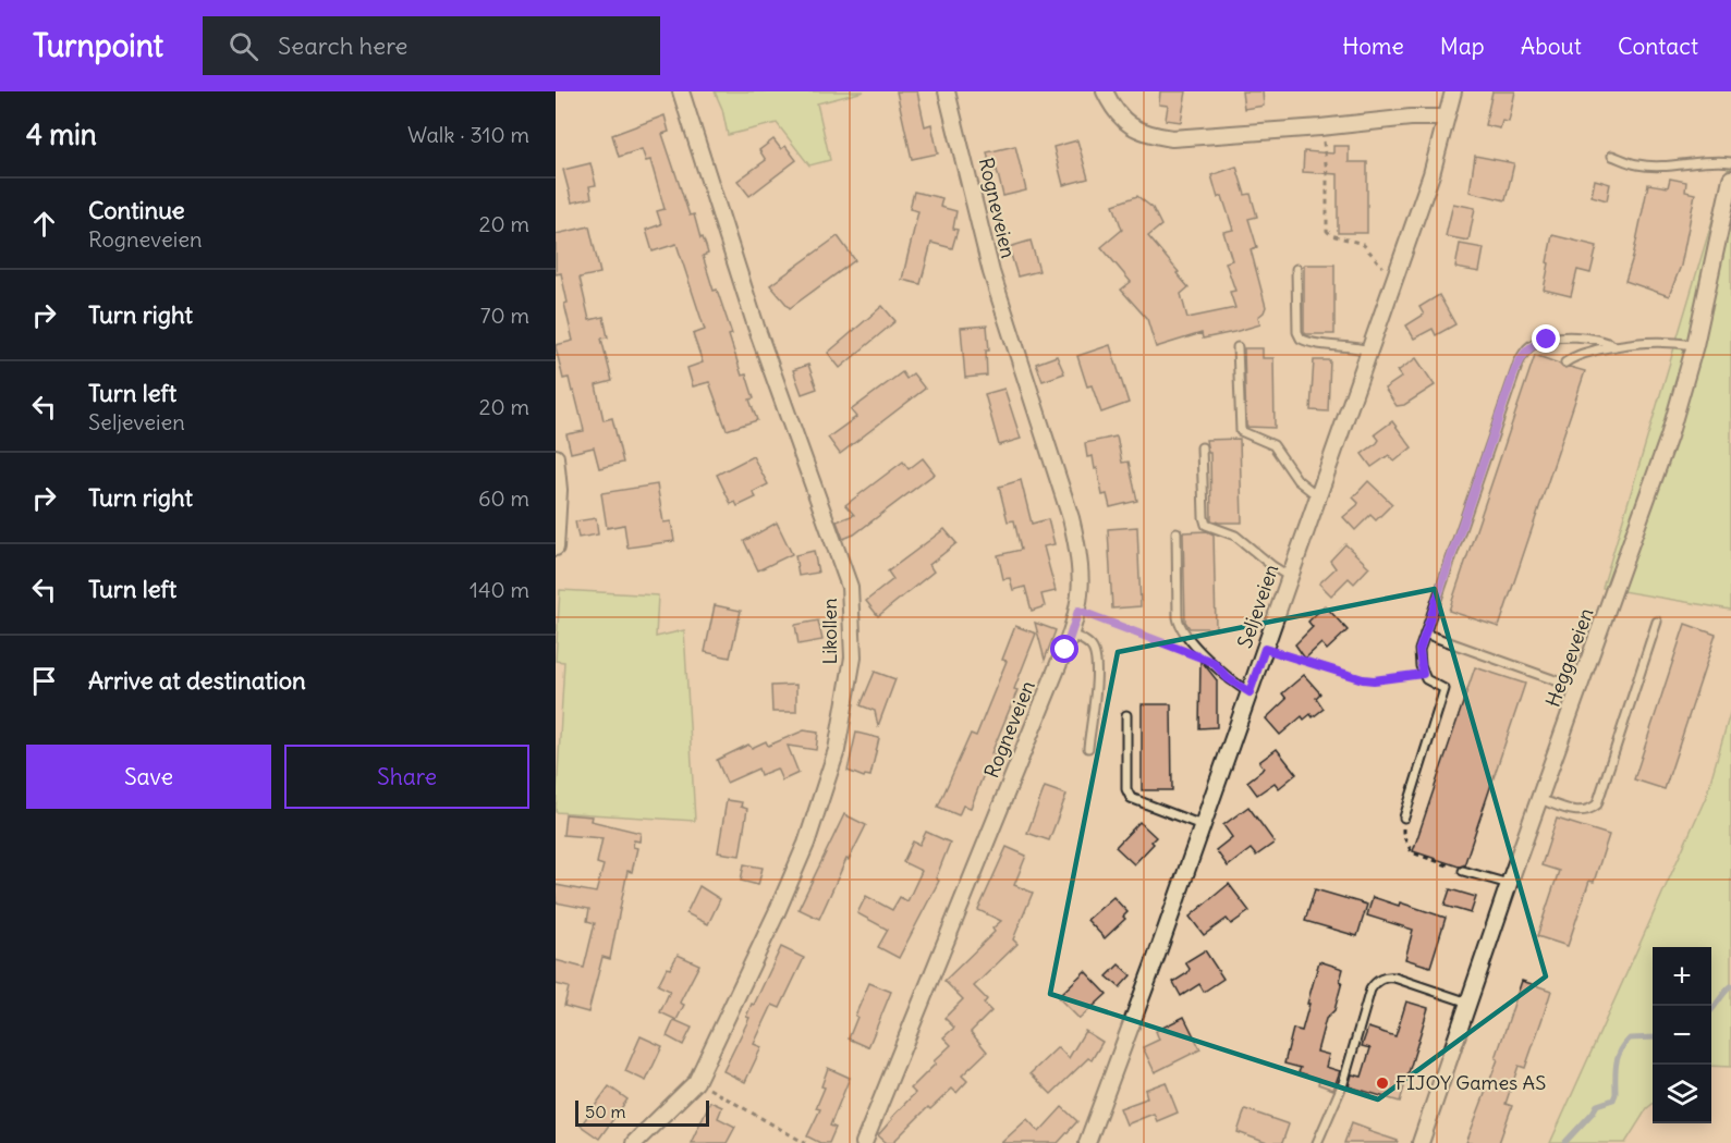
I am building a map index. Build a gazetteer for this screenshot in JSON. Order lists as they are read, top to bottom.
{
  "streets": {
    "street": [
      "Rogneveien",
      "Seljeveien",
      "Likollen",
      "Heggeveien"
    ]
  },
  "places": ["FIJOY Games AS"],
  "scale_bar": "50 m",
  "page": {
    "header": "Turnpoint",
    "search": "Search here",
    "nav": [
      "Home",
      "Map",
      "About",
      "Contact"
    ],
    "heading": ["4 min", "Walk · 310 m"],
    "list": [
      ["Continue", "Rogneveien", "20 m"],
      ["Turn right", "70 m"],
      ["Turn left", "Seljeveien", "20 m"],
      ["Turn right", "60 m"],
      ["Turn left", "140 m"],
      "Arrive at destination"
    ],
    "buttons": ["Save", "Share"],
    "map_buttons": ["+", "−"],
    "scale": "50 m"
  }
}
